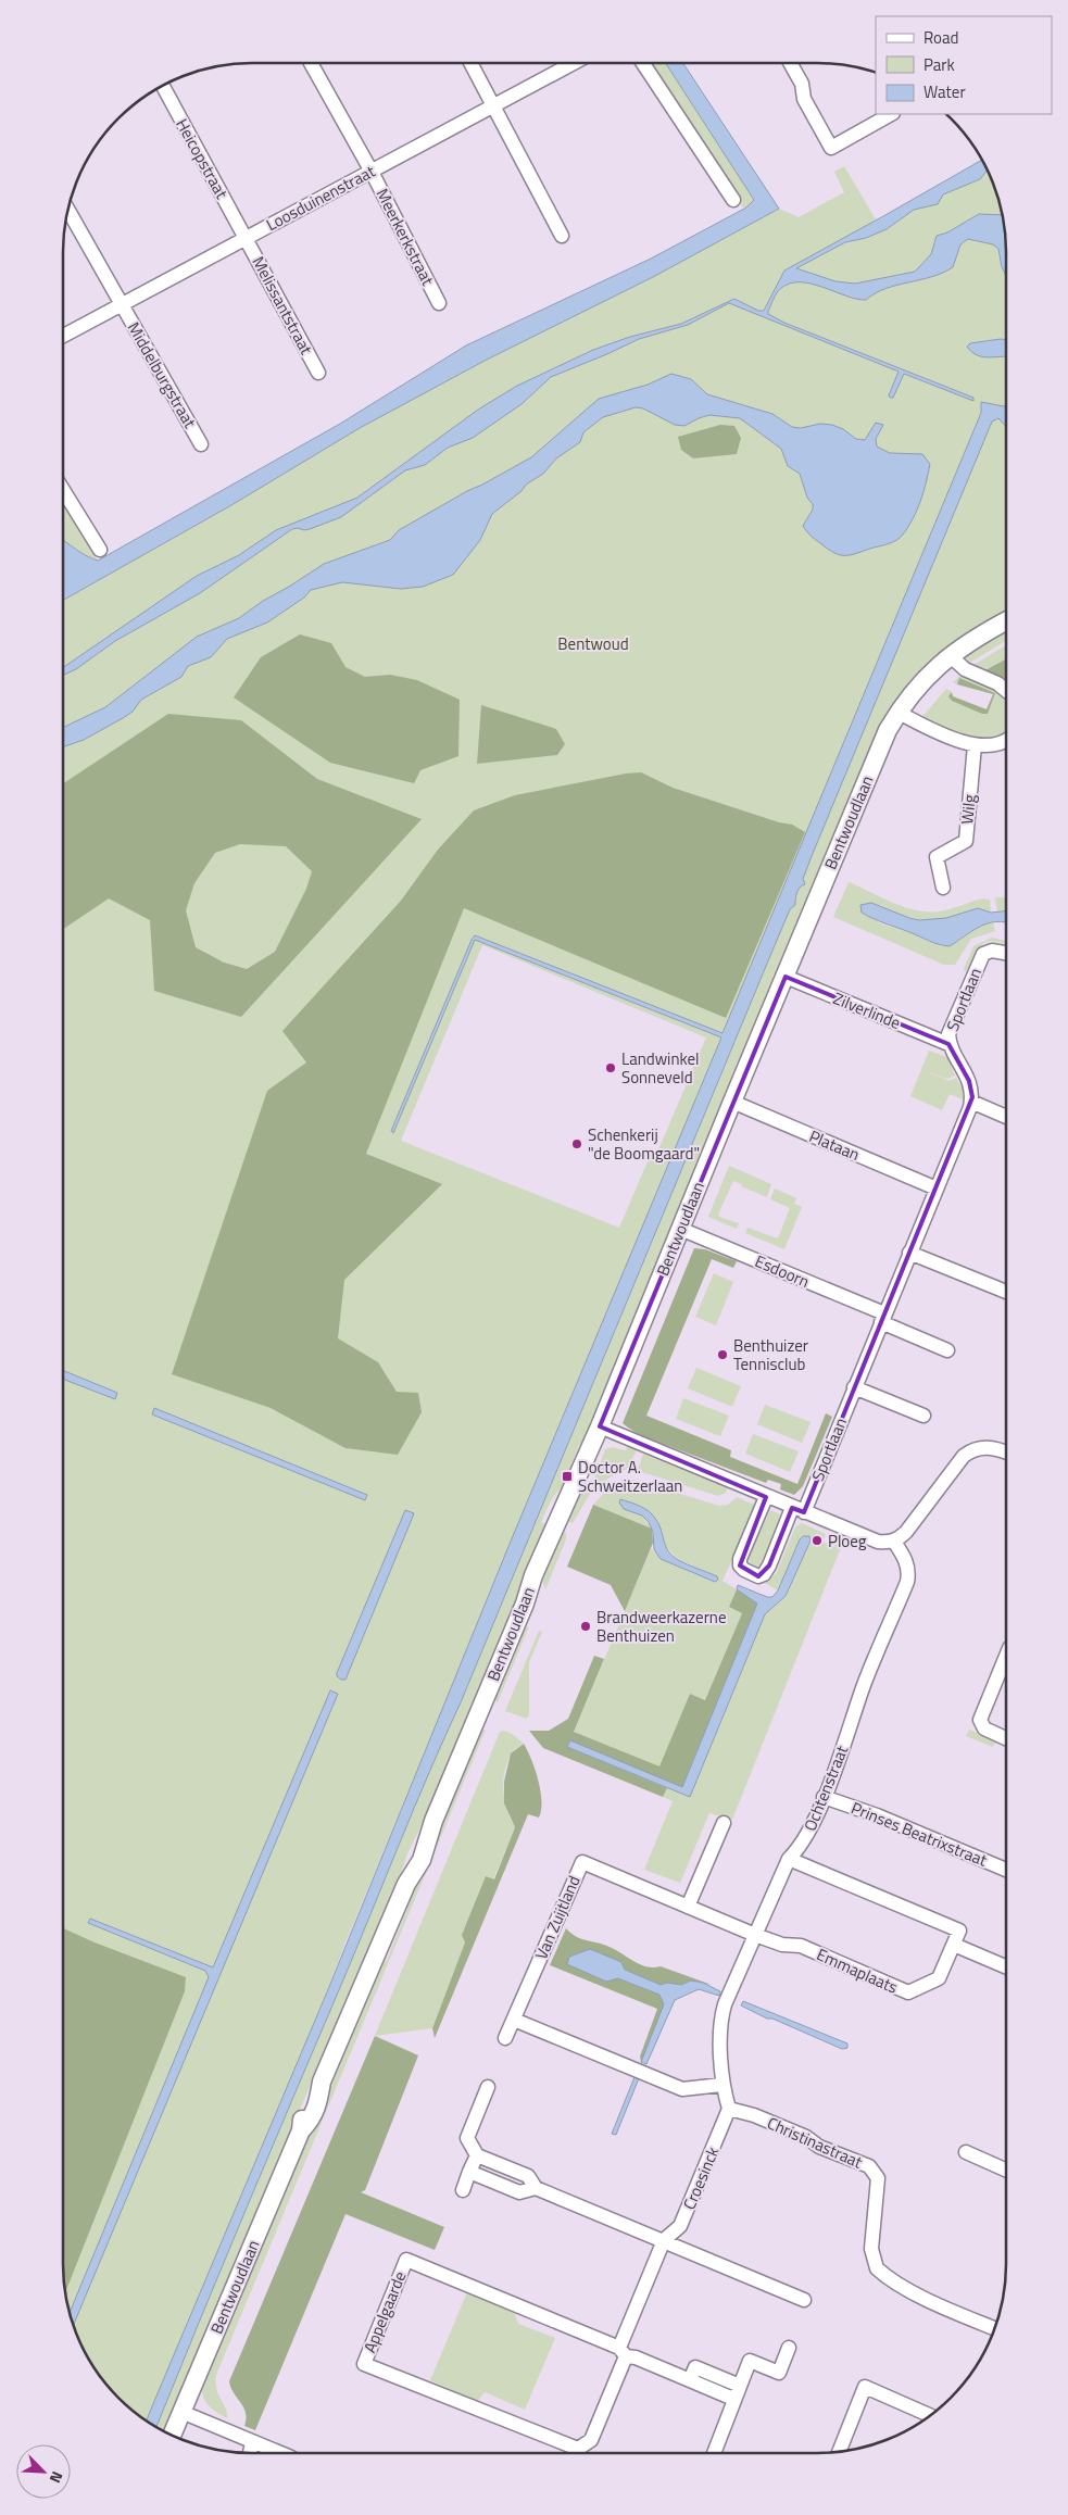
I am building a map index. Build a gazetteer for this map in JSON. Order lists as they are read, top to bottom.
{
  "streets": {
    "main road": ["Bentwoudlaan"],
    "street": [
      "Heicopstraat",
      "Loosduinenstraat",
      "Meerkerkstraat",
      "Melissantstraat",
      "Middelburgstraat",
      "Wilg",
      "Sportlaan",
      "Zilverlinde",
      "Plataan",
      "Esdoorn",
      "Ochtenstraat",
      "Prinses Beatrixstraat",
      "Van Zuijtland",
      "Emmaplaats",
      "Christinastraat",
      "Croesinck",
      "Appelgaarde"
    ]
  },
  "crossings": [
    ["Heicopstraat", "Loosduinenstraat"],
    ["Heicopstraat", "Melissantstraat"],
    ["Loosduinenstraat", "Meerkerkstraat"],
    ["Loosduinenstraat", "Melissantstraat"],
    ["Loosduinenstraat", "Middelburgstraat"],
    ["Bentwoudlaan", "Zilverlinde"],
    ["Bentwoudlaan", "Plataan"],
    ["Bentwoudlaan", "Esdoorn"],
    ["Sportlaan", "Zilverlinde"],
    ["Sportlaan", "Plataan"],
    ["Sportlaan", "Esdoorn"],
    ["Ochtenstraat", "Prinses Beatrixstraat"],
    ["Ochtenstraat", "Van Zuijtland"],
    ["Ochtenstraat", "Emmaplaats"],
    ["Van Zuijtland", "Emmaplaats"],
    ["Christinastraat", "Croesinck"],
    ["Croesinck", "Appelgaarde"]
  ],
  "parks": ["Bentwoud"],
  "places": {
    "other": [
      "Landwinkel Sonneveld",
      "Schenkerij \"de Boomgaard\"",
      "Benthuizer Tennisclub",
      "Ploeg",
      "Brandweerkazerne Benthuizen"
    ],
    "transit": ["Doctor A. Schweitzerlaan"]
  },
  "legend": ["Road", "Park", "Water"],
  "north": "bottom right"
}
